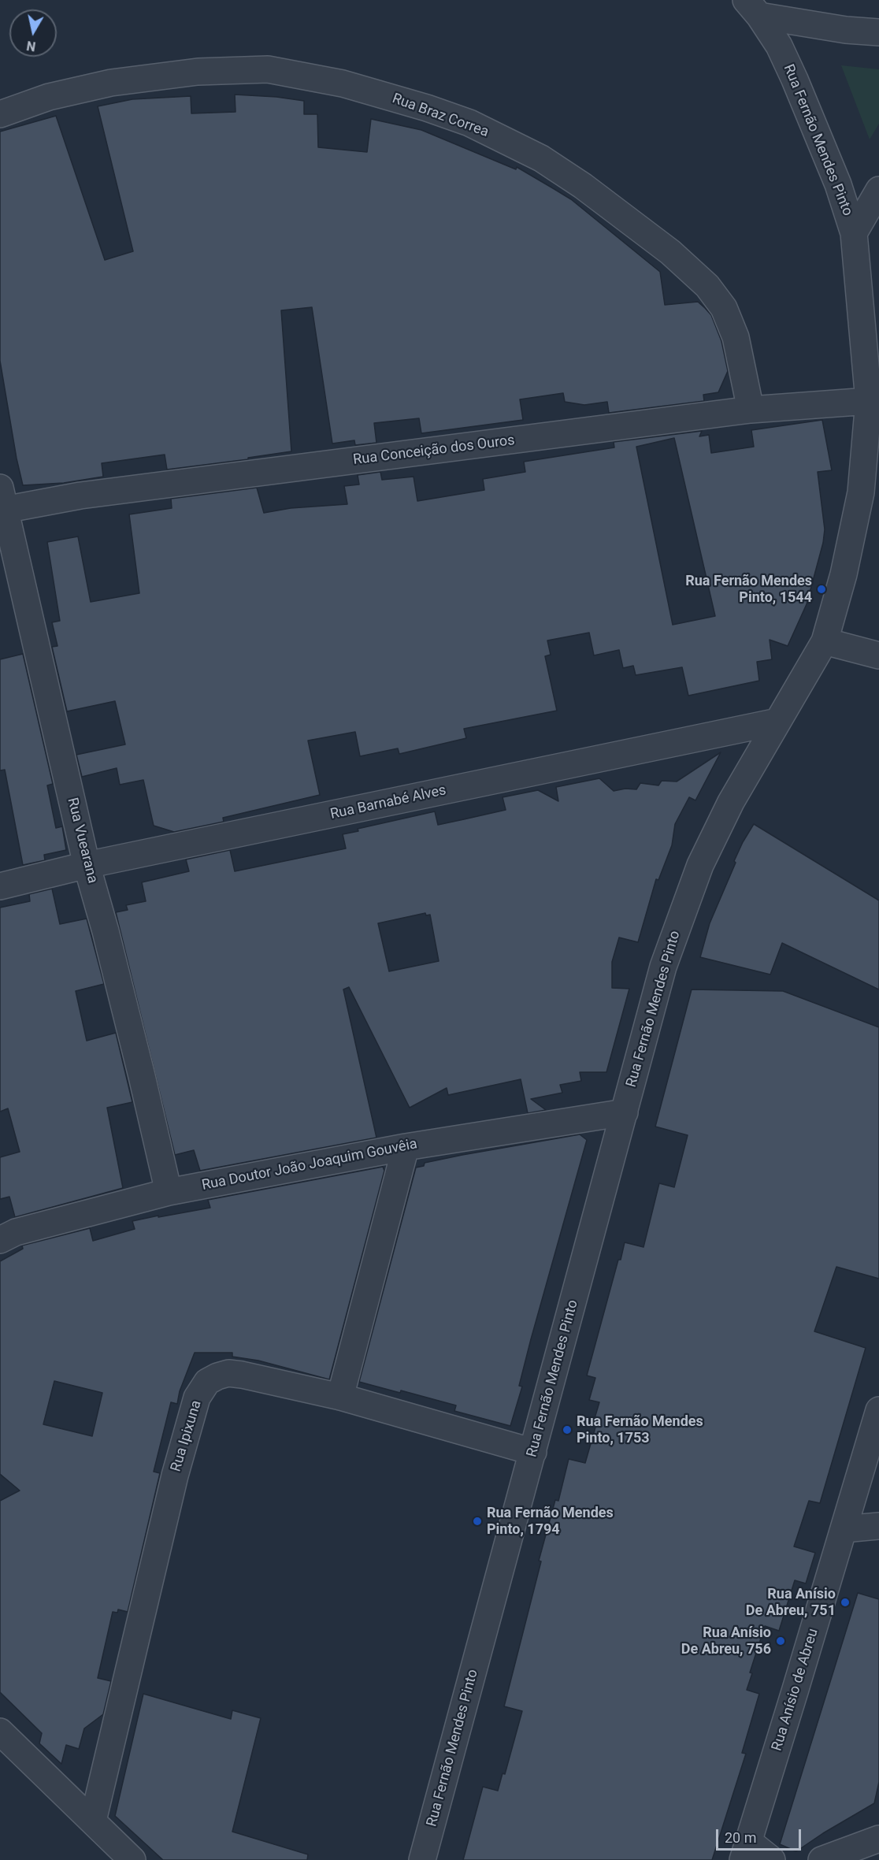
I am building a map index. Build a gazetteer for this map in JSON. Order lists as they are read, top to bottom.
{
  "streets": {
    "street": [
      "Rua Braz Correa",
      "Rua Fernão Mendes Pinto",
      "Rua Conceição dos Ouros",
      "Rua Barnabé Alves",
      "Rua Vuearana",
      "Rua Doutor João Joaquim Gouvêia",
      "Rua Ipixuna",
      "Rua Anísio de Abreu"
    ]
  },
  "crossings": [
    ["Rua Braz Correa", "Rua Conceição dos Ouros"],
    ["Rua Fernão Mendes Pinto", "Rua Conceição dos Ouros"],
    ["Rua Fernão Mendes Pinto", "Rua Barnabé Alves"],
    ["Rua Fernão Mendes Pinto", "Rua Doutor João Joaquim Gouvêia"],
    ["Rua Fernão Mendes Pinto", "Rua Ipixuna"],
    ["Rua Conceição dos Ouros", "Rua Vuearana"],
    ["Rua Barnabé Alves", "Rua Vuearana"],
    ["Rua Vuearana", "Rua Doutor João Joaquim Gouvêia"]
  ],
  "places": [
    "Rua Fernão Mendes Pinto, 1544",
    "Rua Fernão Mendes Pinto, 1753",
    "Rua Fernão Mendes Pinto, 1794",
    "Rua Anísio De Abreu, 751",
    "Rua Anísio De Abreu, 756"
  ],
  "scale_bar": "20 m",
  "north": "bottom"
}
